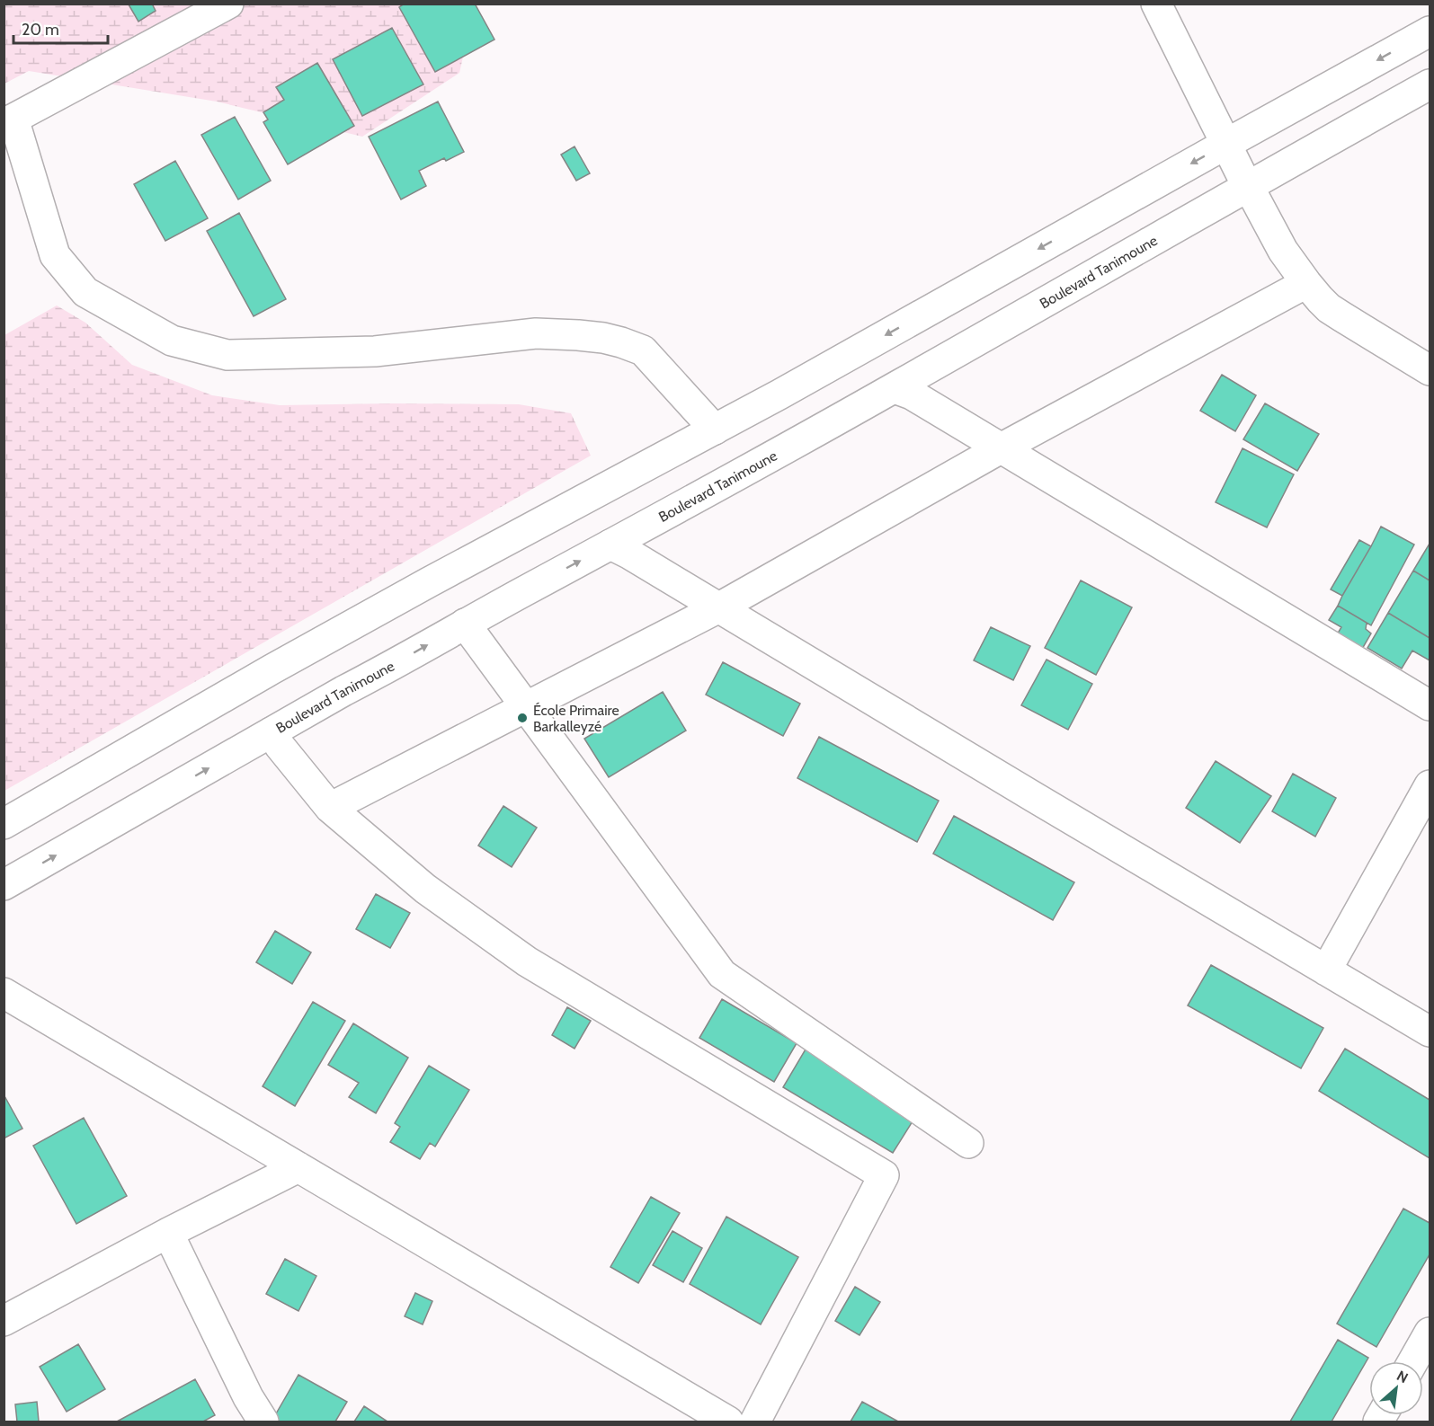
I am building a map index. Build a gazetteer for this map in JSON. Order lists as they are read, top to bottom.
{
  "streets": {
    "street": ["Boulevard Tanimoune"]
  },
  "places": ["École Primaire Barkalleyzé"],
  "scale_bar": "20 m",
  "north": "top right"
}
